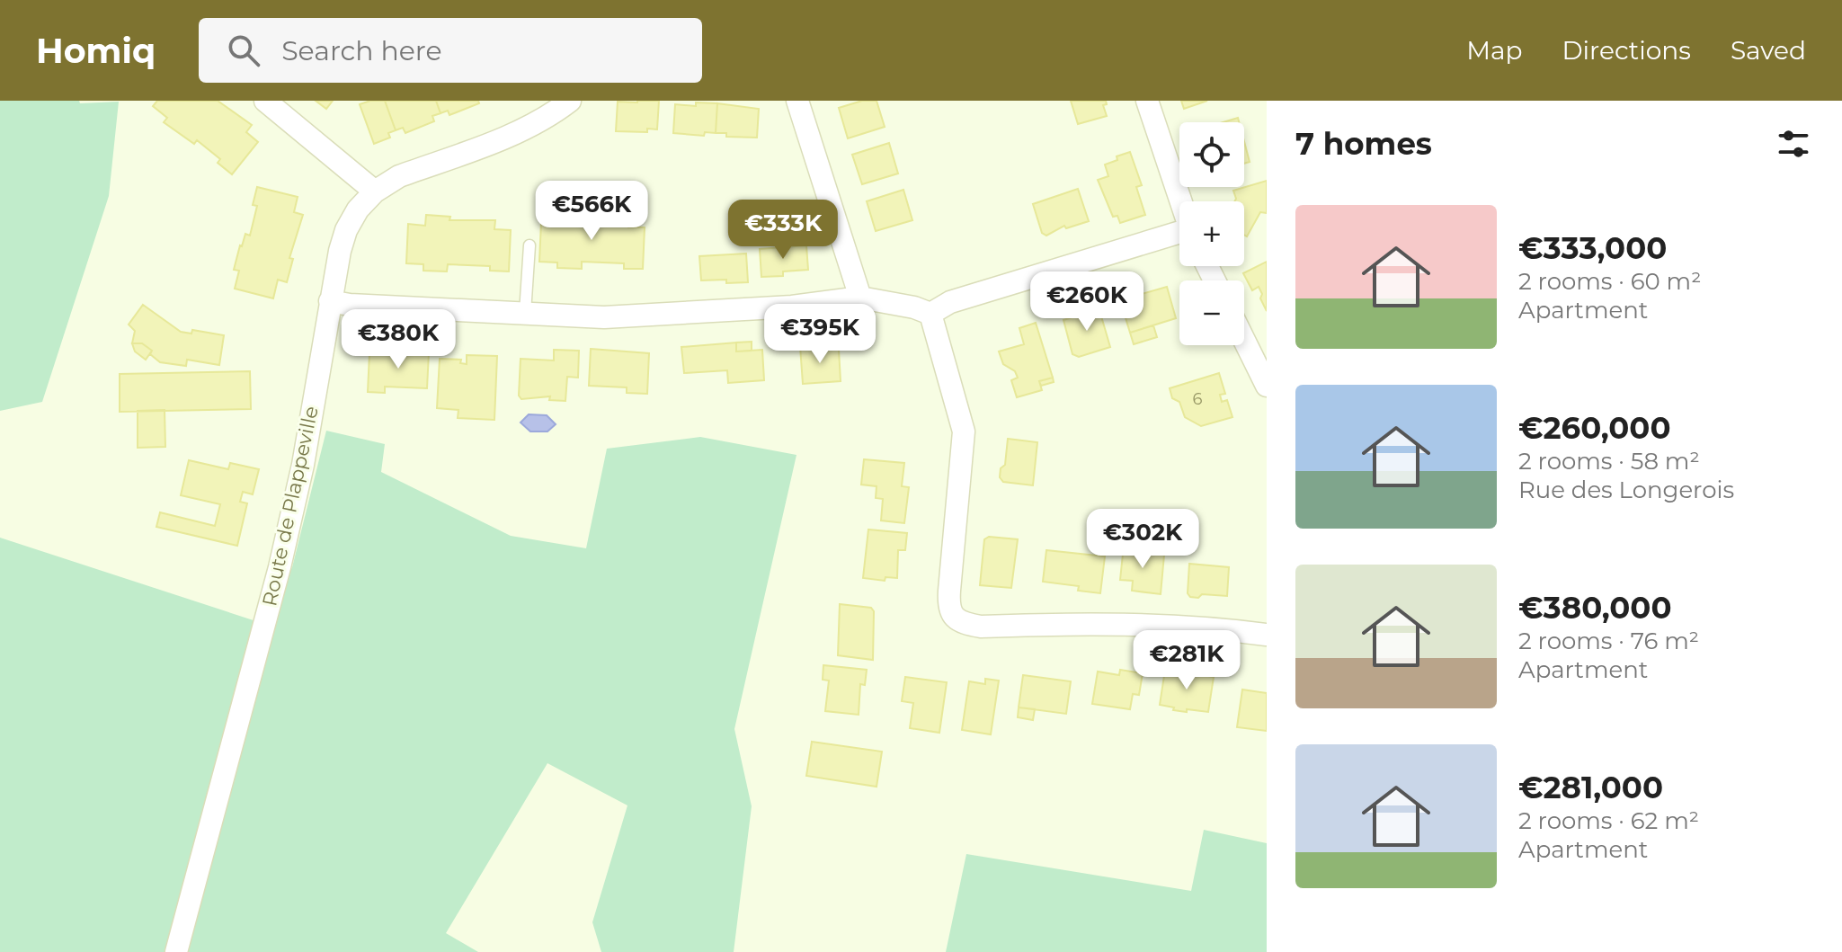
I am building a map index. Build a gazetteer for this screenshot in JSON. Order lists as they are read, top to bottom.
{
  "streets": {
    "street": ["Route de Plappeville"]
  },
  "house_numbers": ["6"],
  "page": {
    "header": "Homiq",
    "search": "Search here",
    "nav": ["Map", "Directions", "Saved"],
    "heading": "7 homes",
    "map_buttons": ["+", "−"],
    "price": [
      "€566K",
      "€333K",
      "€260K",
      "€395K",
      "€380K",
      "€302K",
      "€281K"
    ],
    "list": [
      {
        "name": "€333,000",
        "note": "2 rooms · 60 m² · Apartment"
      },
      {
        "name": "€260,000",
        "note": "2 rooms · 58 m² · Rue des Longerois"
      },
      {
        "name": "€380,000",
        "note": "2 rooms · 76 m² · Apartment"
      },
      {
        "name": "€281,000",
        "note": "2 rooms · 62 m² · Apartment"
      }
    ]
  }
}
